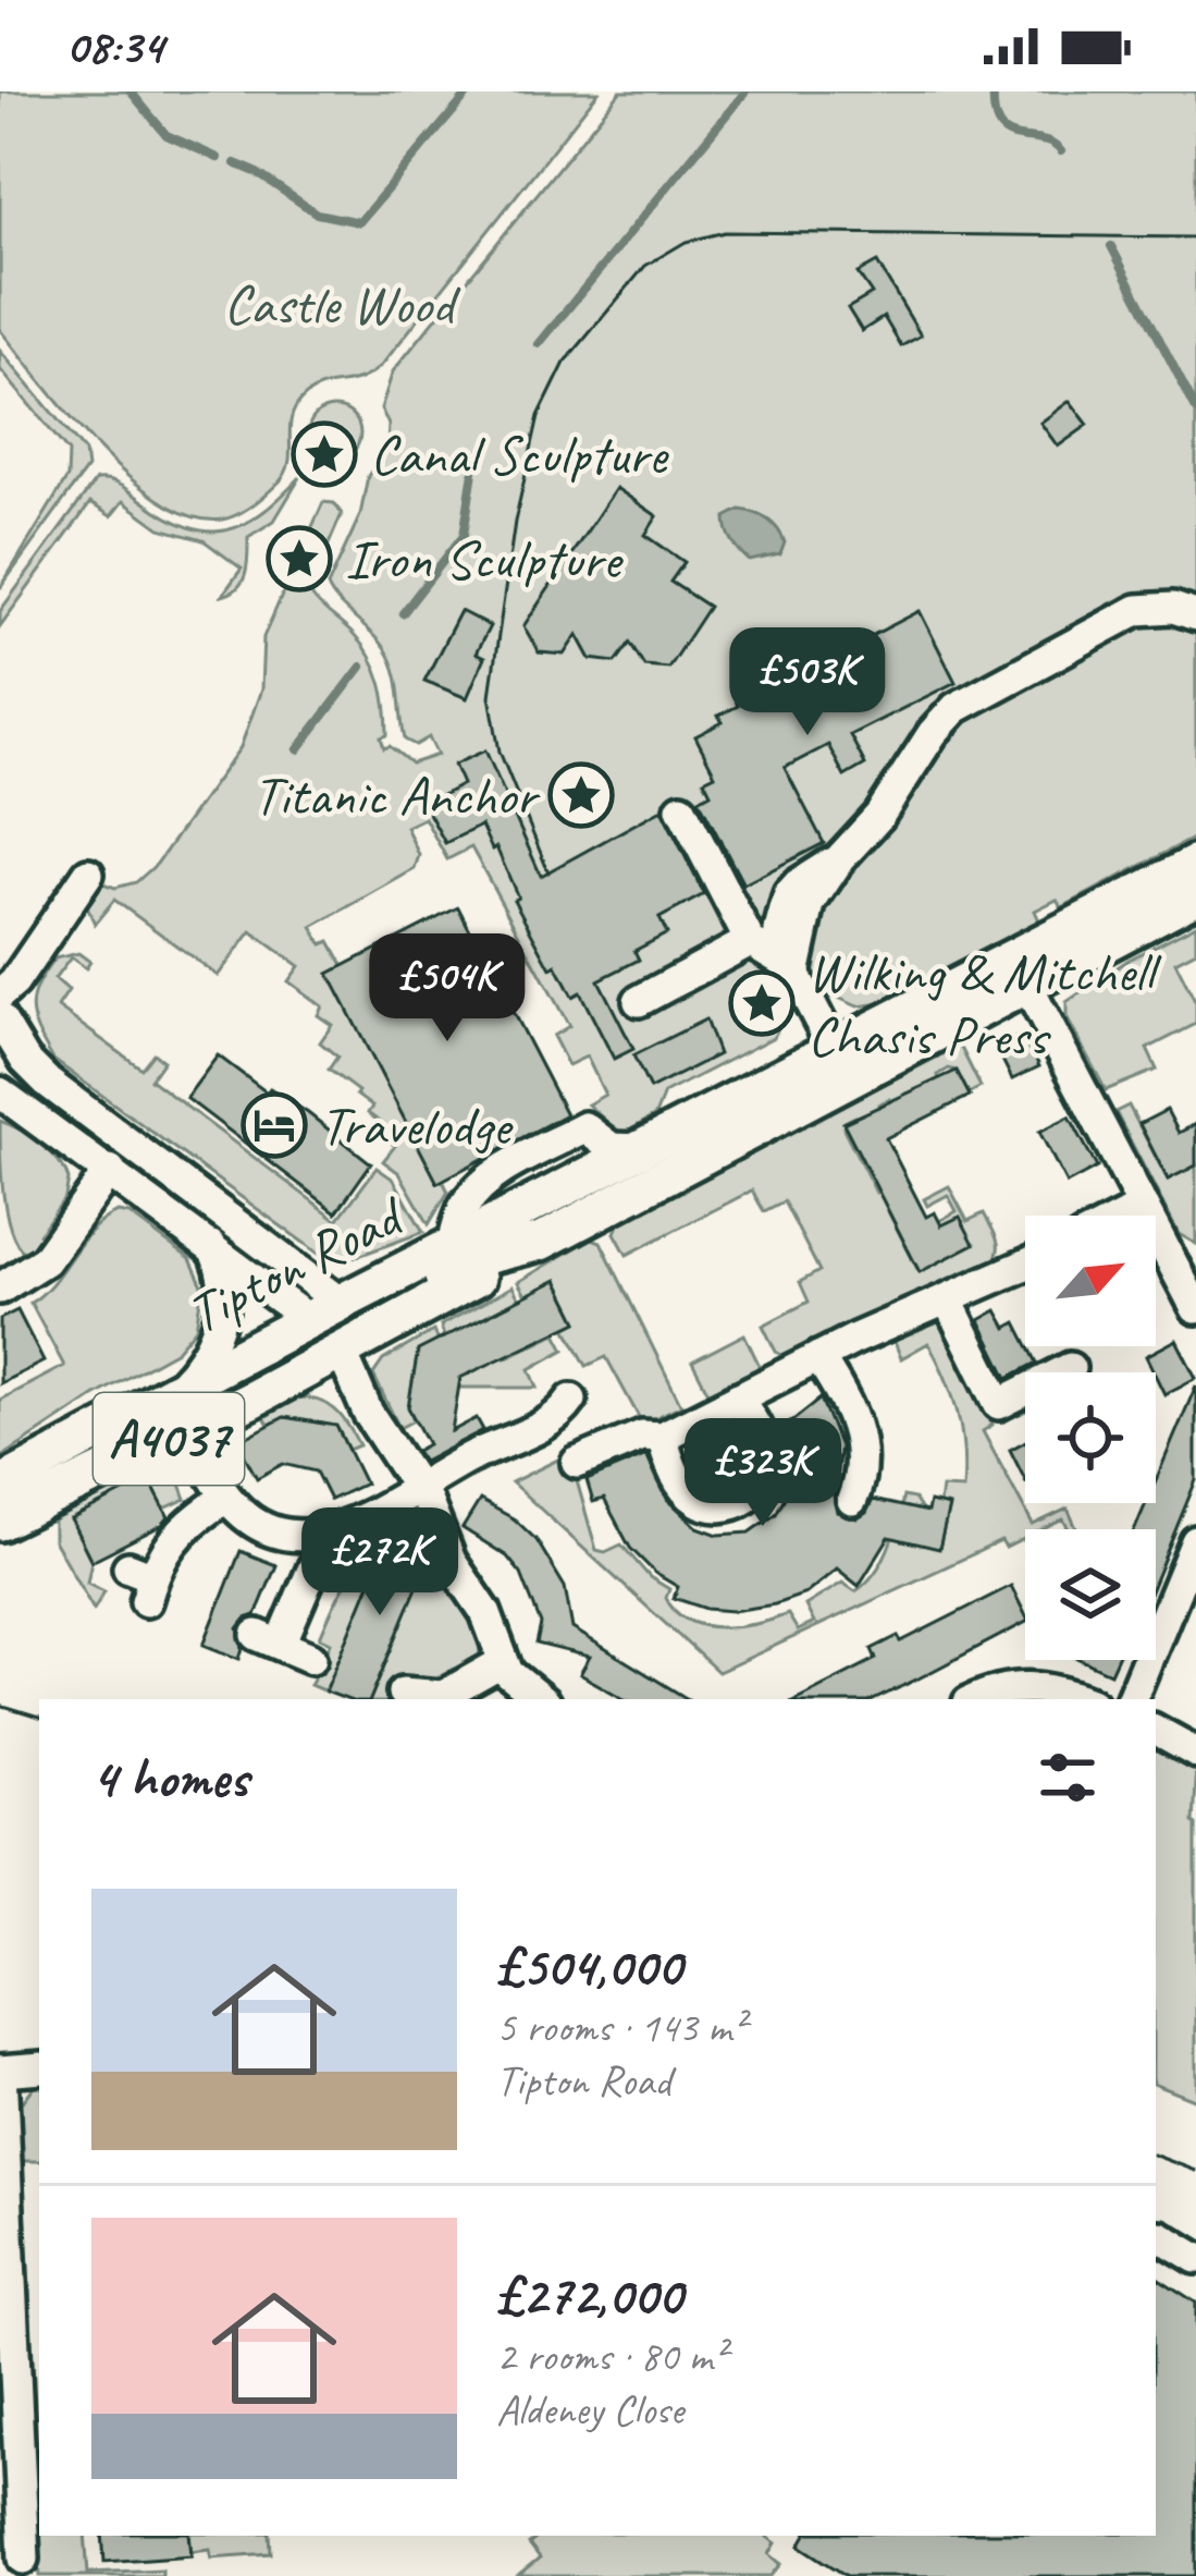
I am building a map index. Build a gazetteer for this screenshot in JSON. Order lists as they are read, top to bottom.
{
  "streets": {
    "main road": ["Tipton Road", "A4037"]
  },
  "parks": ["Castle Wood"],
  "places": {
    "place": [
      "Canal Sculpture",
      "Iron Sculpture",
      "Titanic Anchor",
      "Wilking & Mitchell Chasis Press"
    ],
    "hotel": ["Travelodge"]
  },
  "north": "top right",
  "page": {
    "status": "08:34",
    "price": [
      "£503K",
      "£504K",
      "£323K",
      "£272K"
    ],
    "heading": "4 homes",
    "list": [
      {
        "name": "£504,000",
        "note": "5 rooms · 143 m² · Tipton Road"
      },
      {
        "name": "£272,000",
        "note": "2 rooms · 80 m² · Aldeney Close"
      }
    ]
  }
}
